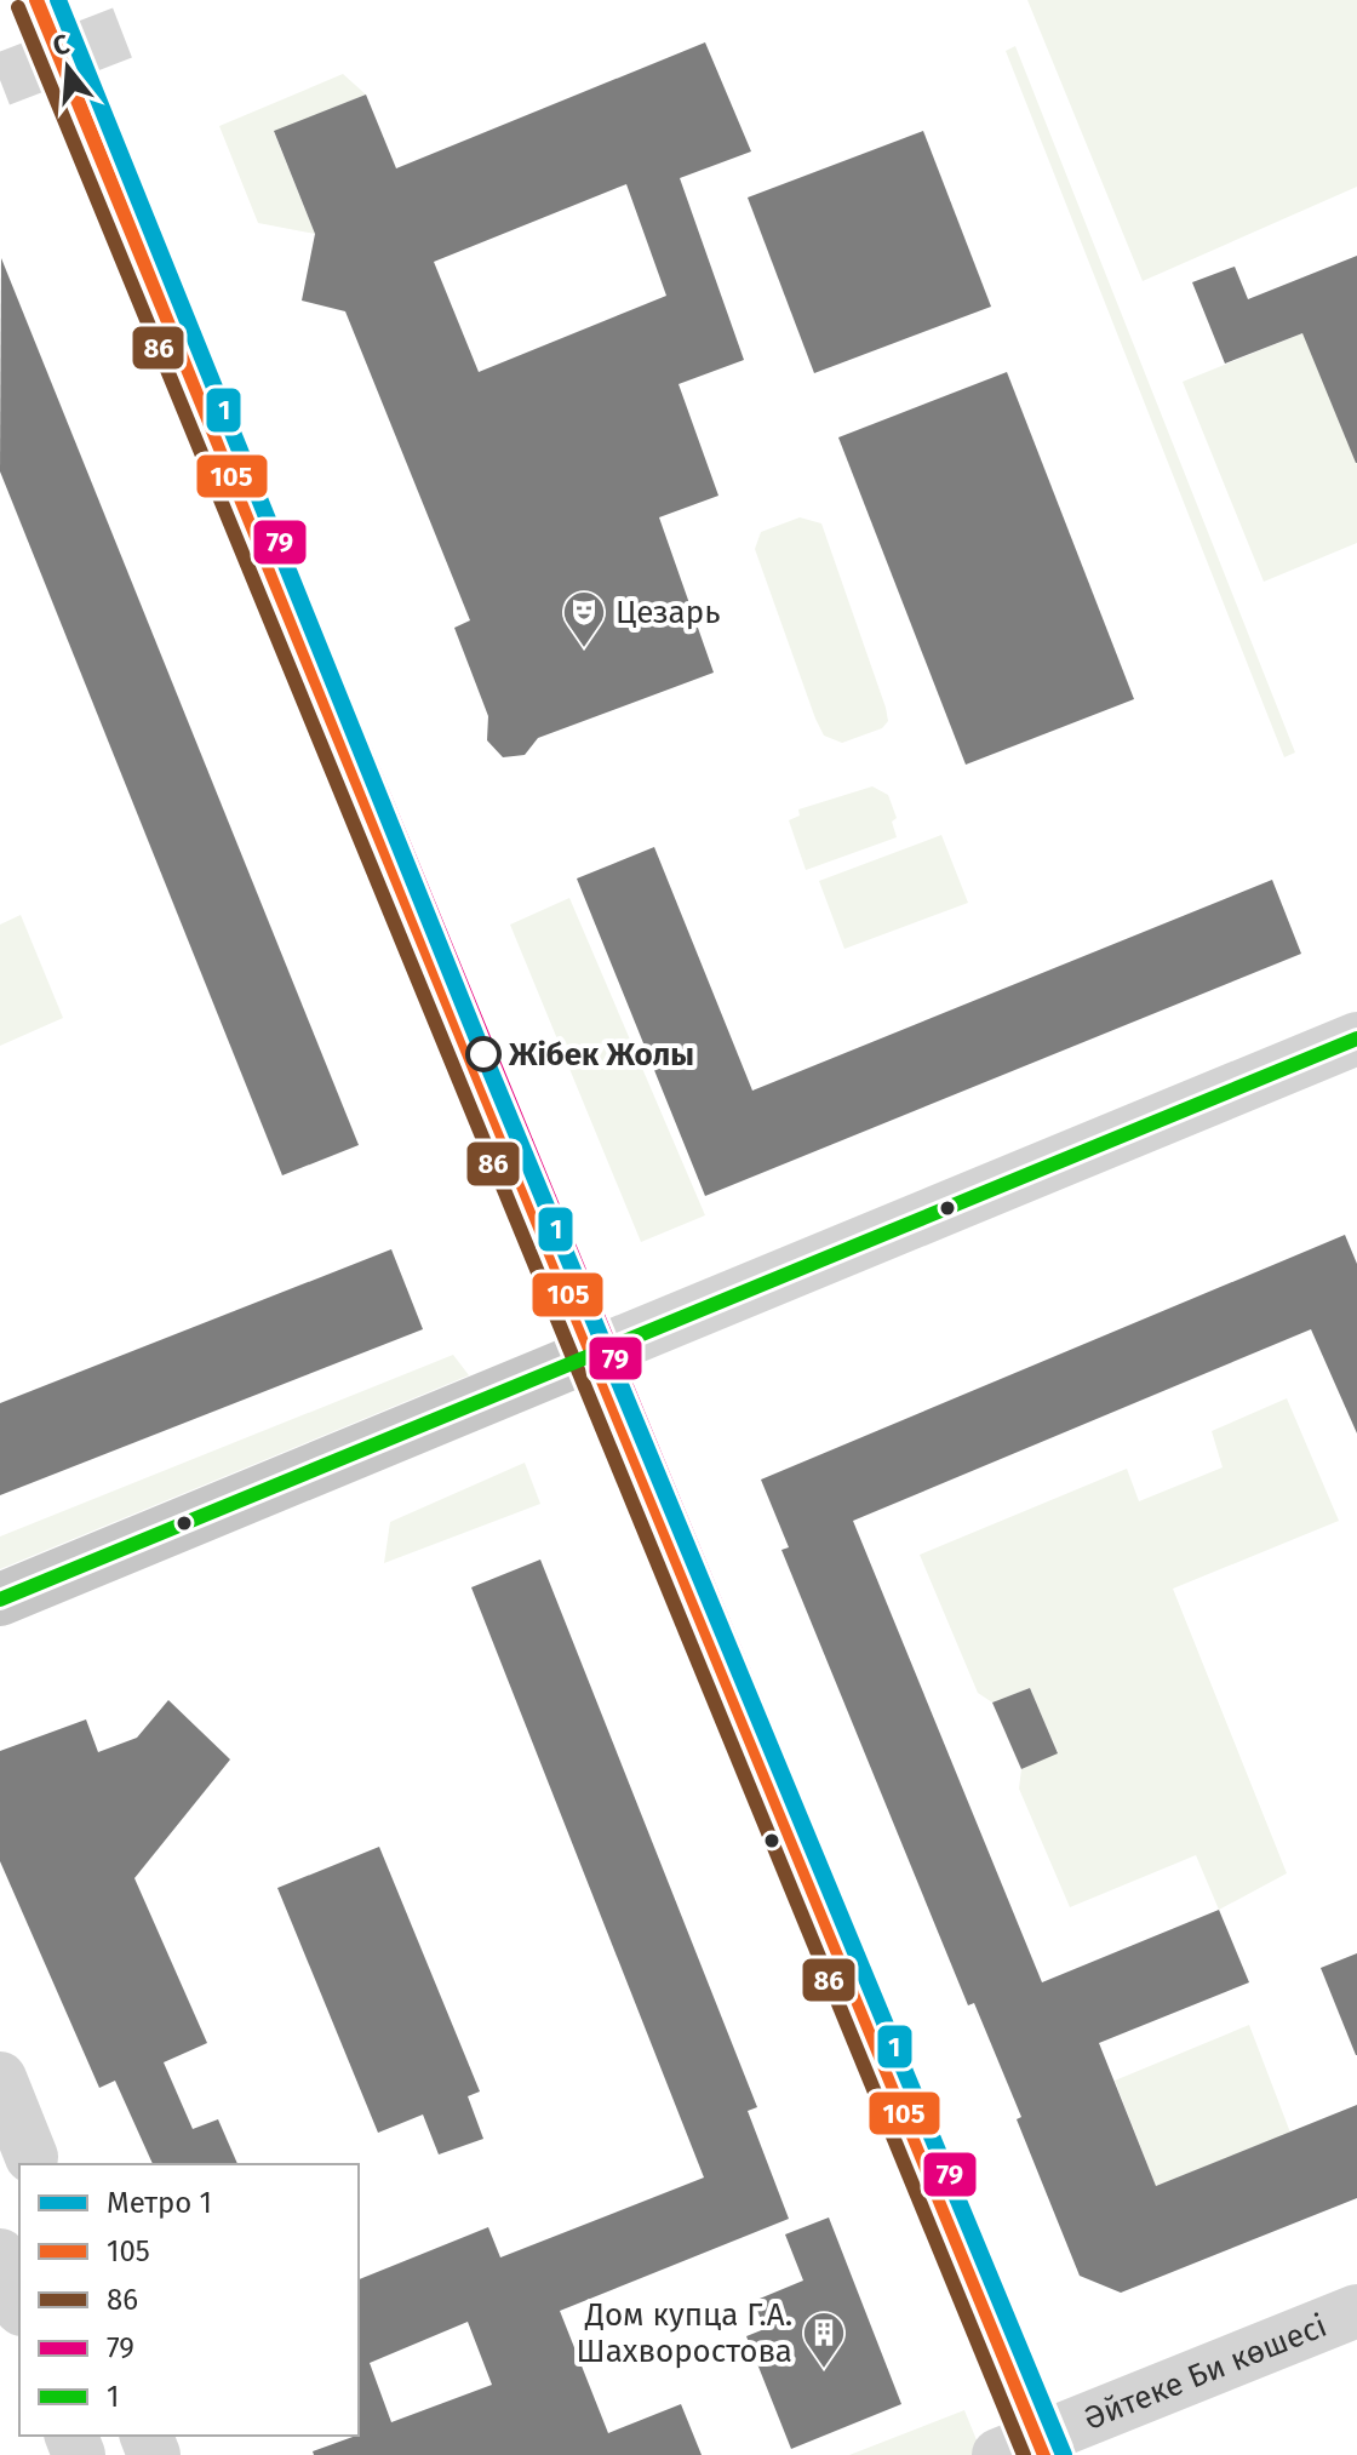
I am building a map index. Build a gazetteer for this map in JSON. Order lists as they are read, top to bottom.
{
  "streets": {
    "street": ["Әйтеке Би көшесі"]
  },
  "places": {
    "theatre": ["Цезарь"],
    "other": ["Жібек Жолы"],
    "building": ["Дом купца Г.А. Шахворостова"]
  },
  "lines": [
    "metro line 1",
    "transit line 105",
    "transit line 79",
    "transit line 86",
    "transit line 1"
  ],
  "legend": [
    "Метро 1",
    "105",
    "86",
    "79",
    "1"
  ],
  "north": "top"
}
